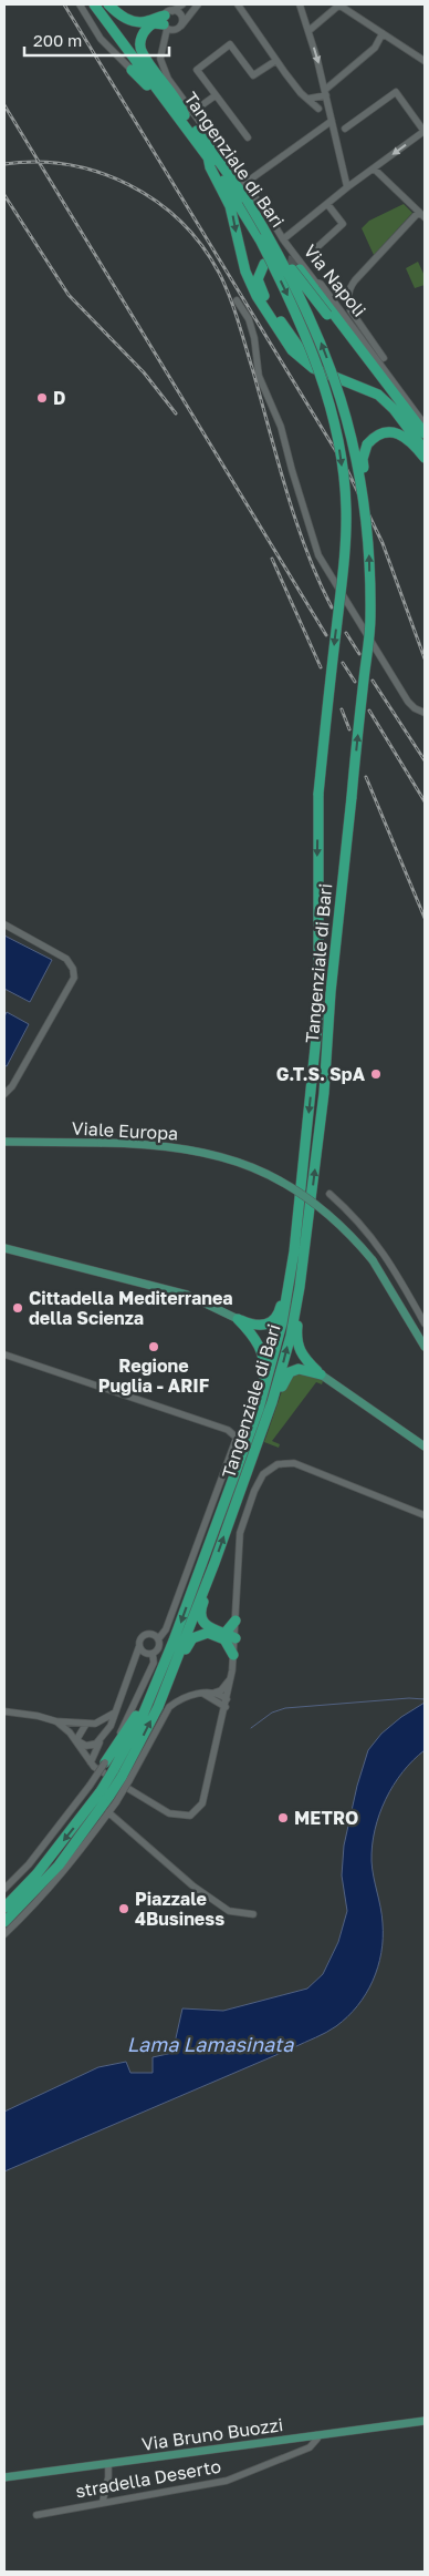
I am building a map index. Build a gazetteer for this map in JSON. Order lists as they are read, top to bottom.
{
  "streets": {
    "highway": ["Tangenziale di Bari"],
    "main road": ["Viale Europa", "Via Bruno Buozzi"],
    "street": ["Via Napoli", "stradella Deserto"]
  },
  "crossings": [
    ["Tangenziale di Bari", "Via Napoli"],
    ["Via Bruno Buozzi", "stradella Deserto"]
  ],
  "water": ["Lama Lamasinata"],
  "places": [
    "D",
    "G.T.S. SpA",
    "Cittadella Mediterranea della Scienza",
    "Regione Puglia - ARIF",
    "METRO",
    "Piazzale 4Business"
  ],
  "scale_bar": "200 m"
}
